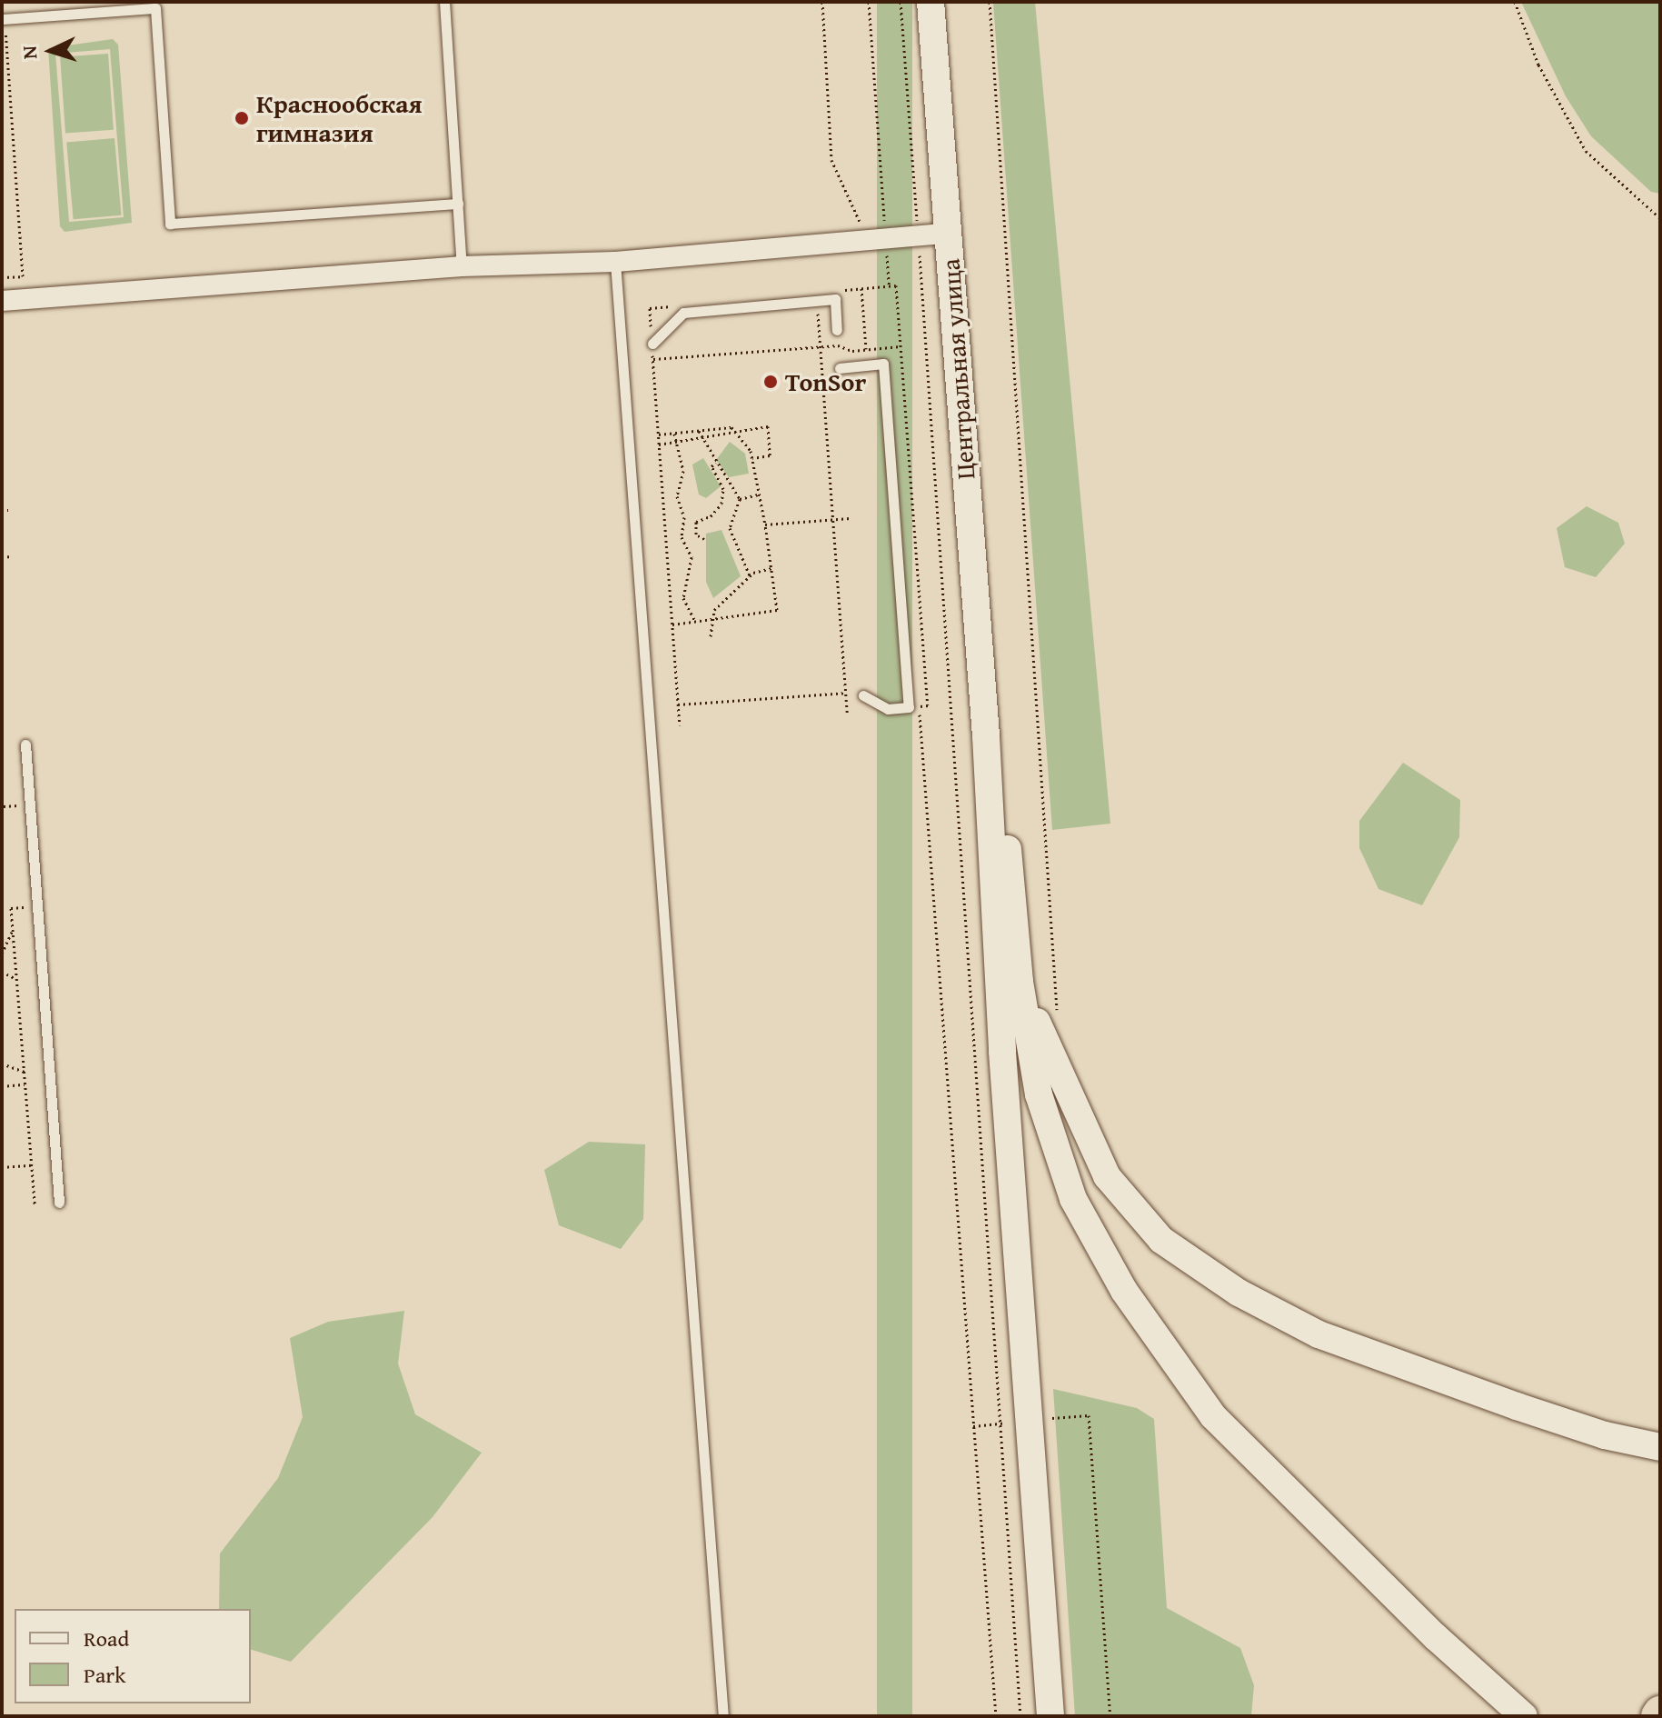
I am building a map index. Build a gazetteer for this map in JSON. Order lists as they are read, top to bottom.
{
  "streets": {
    "main road": ["Центральная улица"]
  },
  "places": ["Краснообская гимназия", "TonSor"],
  "legend": ["Road", "Park"],
  "north": "left"
}
